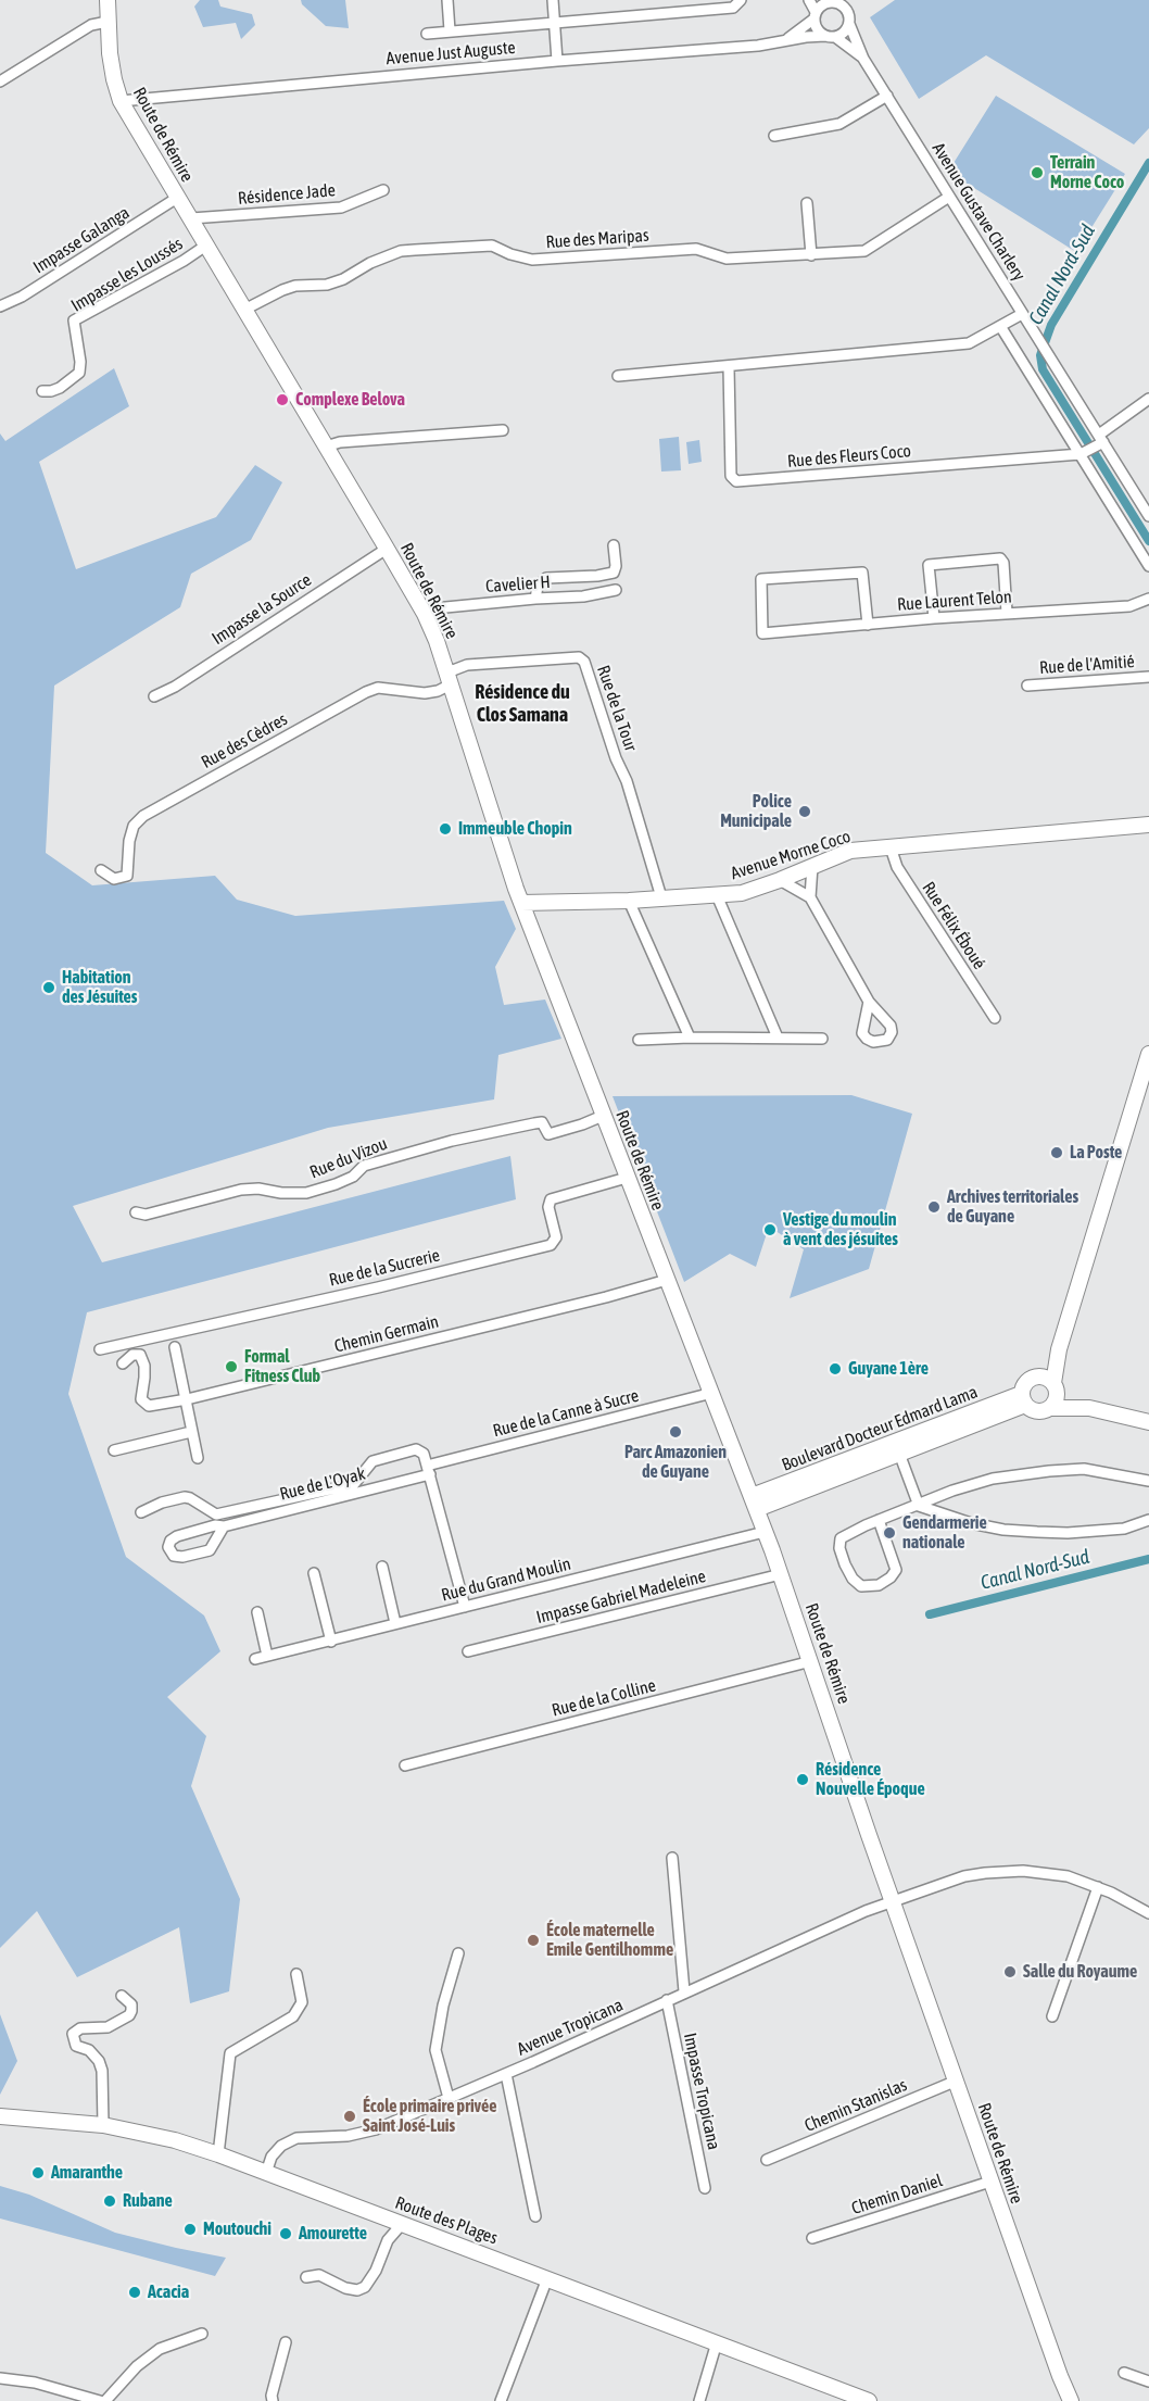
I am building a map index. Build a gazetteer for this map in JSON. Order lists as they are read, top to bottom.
{
  "streets": {
    "main road": [
      "Route de Rémire",
      "Avenue Morne Coco",
      "Boulevard Docteur Edmard Lama",
      "Route des Plages"
    ],
    "street": [
      "Avenue Just Auguste",
      "Résidence Jade",
      "Avenue Gustave Charlery",
      "Rue des Maripas",
      "Impasse Galanga",
      "Impasse les Loussés",
      "Rue des Fleurs Coco",
      "Cavelier H",
      "Rue Laurent Telon",
      "Impasse la Source",
      "Rue de l'Amitié",
      "Rue de la Tour",
      "Rue des Cèdres",
      "Rue Félix Éboué",
      "Rue du Vizou",
      "Rue de la Sucrerie",
      "Chemin Germain",
      "Rue de la Canne à Sucre",
      "Rue de L'Oyak",
      "Rue du Grand Moulin",
      "Impasse Gabriel Madeleine",
      "Rue de la Colline",
      "Avenue Tropicana",
      "Impasse Tropicana",
      "Chemin Stanislas",
      "Chemin Daniel"
    ]
  },
  "crossings": [
    ["Avenue Just Auguste", "Route de Rémire"],
    ["Avenue Just Auguste", "Avenue Gustave Charlery"],
    ["Route de Rémire", "Résidence Jade"],
    ["Route de Rémire", "Rue des Maripas"],
    ["Route de Rémire", "Impasse Galanga"],
    ["Route de Rémire", "Impasse les Loussés"],
    ["Route de Rémire", "Cavelier H"],
    ["Route de Rémire", "Impasse la Source"],
    ["Route de Rémire", "Rue de la Tour"],
    ["Route de Rémire", "Rue des Cèdres"],
    ["Route de Rémire", "Avenue Morne Coco"],
    ["Route de Rémire", "Rue du Vizou"],
    ["Route de Rémire", "Rue de la Sucrerie"],
    ["Route de Rémire", "Chemin Germain"],
    ["Route de Rémire", "Rue de la Canne à Sucre"],
    ["Route de Rémire", "Boulevard Docteur Edmard Lama"],
    ["Route de Rémire", "Rue du Grand Moulin"],
    ["Route de Rémire", "Impasse Gabriel Madeleine"],
    ["Route de Rémire", "Rue de la Colline"],
    ["Route de Rémire", "Avenue Tropicana"],
    ["Route de Rémire", "Chemin Stanislas"],
    ["Route de Rémire", "Chemin Daniel"],
    ["Avenue Gustave Charlery", "Rue des Maripas"],
    ["Rue de la Tour", "Rue des Cèdres"],
    ["Rue de la Tour", "Avenue Morne Coco"],
    ["Avenue Morne Coco", "Rue Félix Éboué"],
    ["Rue de la Canne à Sucre", "Rue de L'Oyak"],
    ["Avenue Tropicana", "Impasse Tropicana"],
    ["Avenue Tropicana", "Route des Plages"]
  ],
  "districts": ["Résidence du Clos Samana"],
  "water": ["Canal Nord-Sud"],
  "places": [
    "Terrain Morne Coco",
    "Complexe Belova",
    "Police Municipale",
    "Immeuble Chopin",
    "Habitation des Jésuites",
    "La Poste",
    "Archives territoriales de Guyane",
    "Vestige du moulin à vent des jésuites",
    "Formal Fitness Club",
    "Guyane 1ère",
    "Parc Amazonien de Guyane",
    "Gendarmerie nationale",
    "Résidence Nouvelle Époque",
    "École maternelle Emile Gentilhomme",
    "Salle du Royaume",
    "École primaire privée Saint José-Luis",
    "Amaranthe",
    "Rubane",
    "Moutouchi",
    "Amourette",
    "Acacia"
  ]
}
